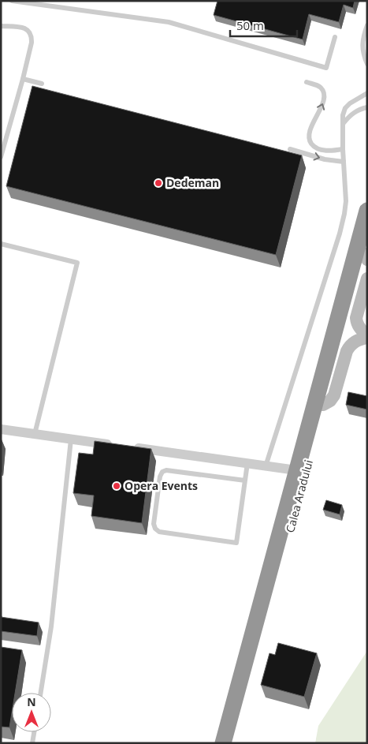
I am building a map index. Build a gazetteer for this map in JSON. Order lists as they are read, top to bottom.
{
  "streets": {
    "highway": ["Calea Aradului"]
  },
  "places": ["Dedeman", "Opera Events"],
  "scale_bar": "50 m",
  "north": "top"
}
